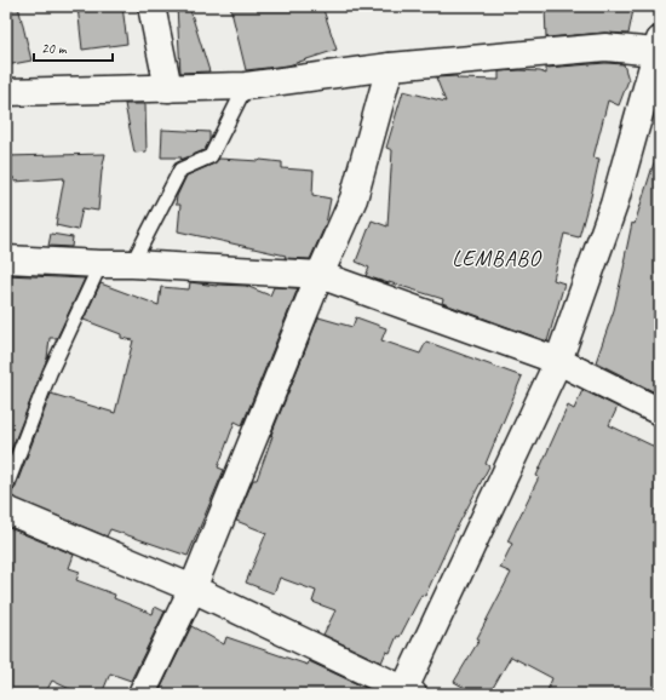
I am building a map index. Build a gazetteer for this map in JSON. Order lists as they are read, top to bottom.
{
  "districts": ["LEMBABO"],
  "scale_bar": "20 m"
}
